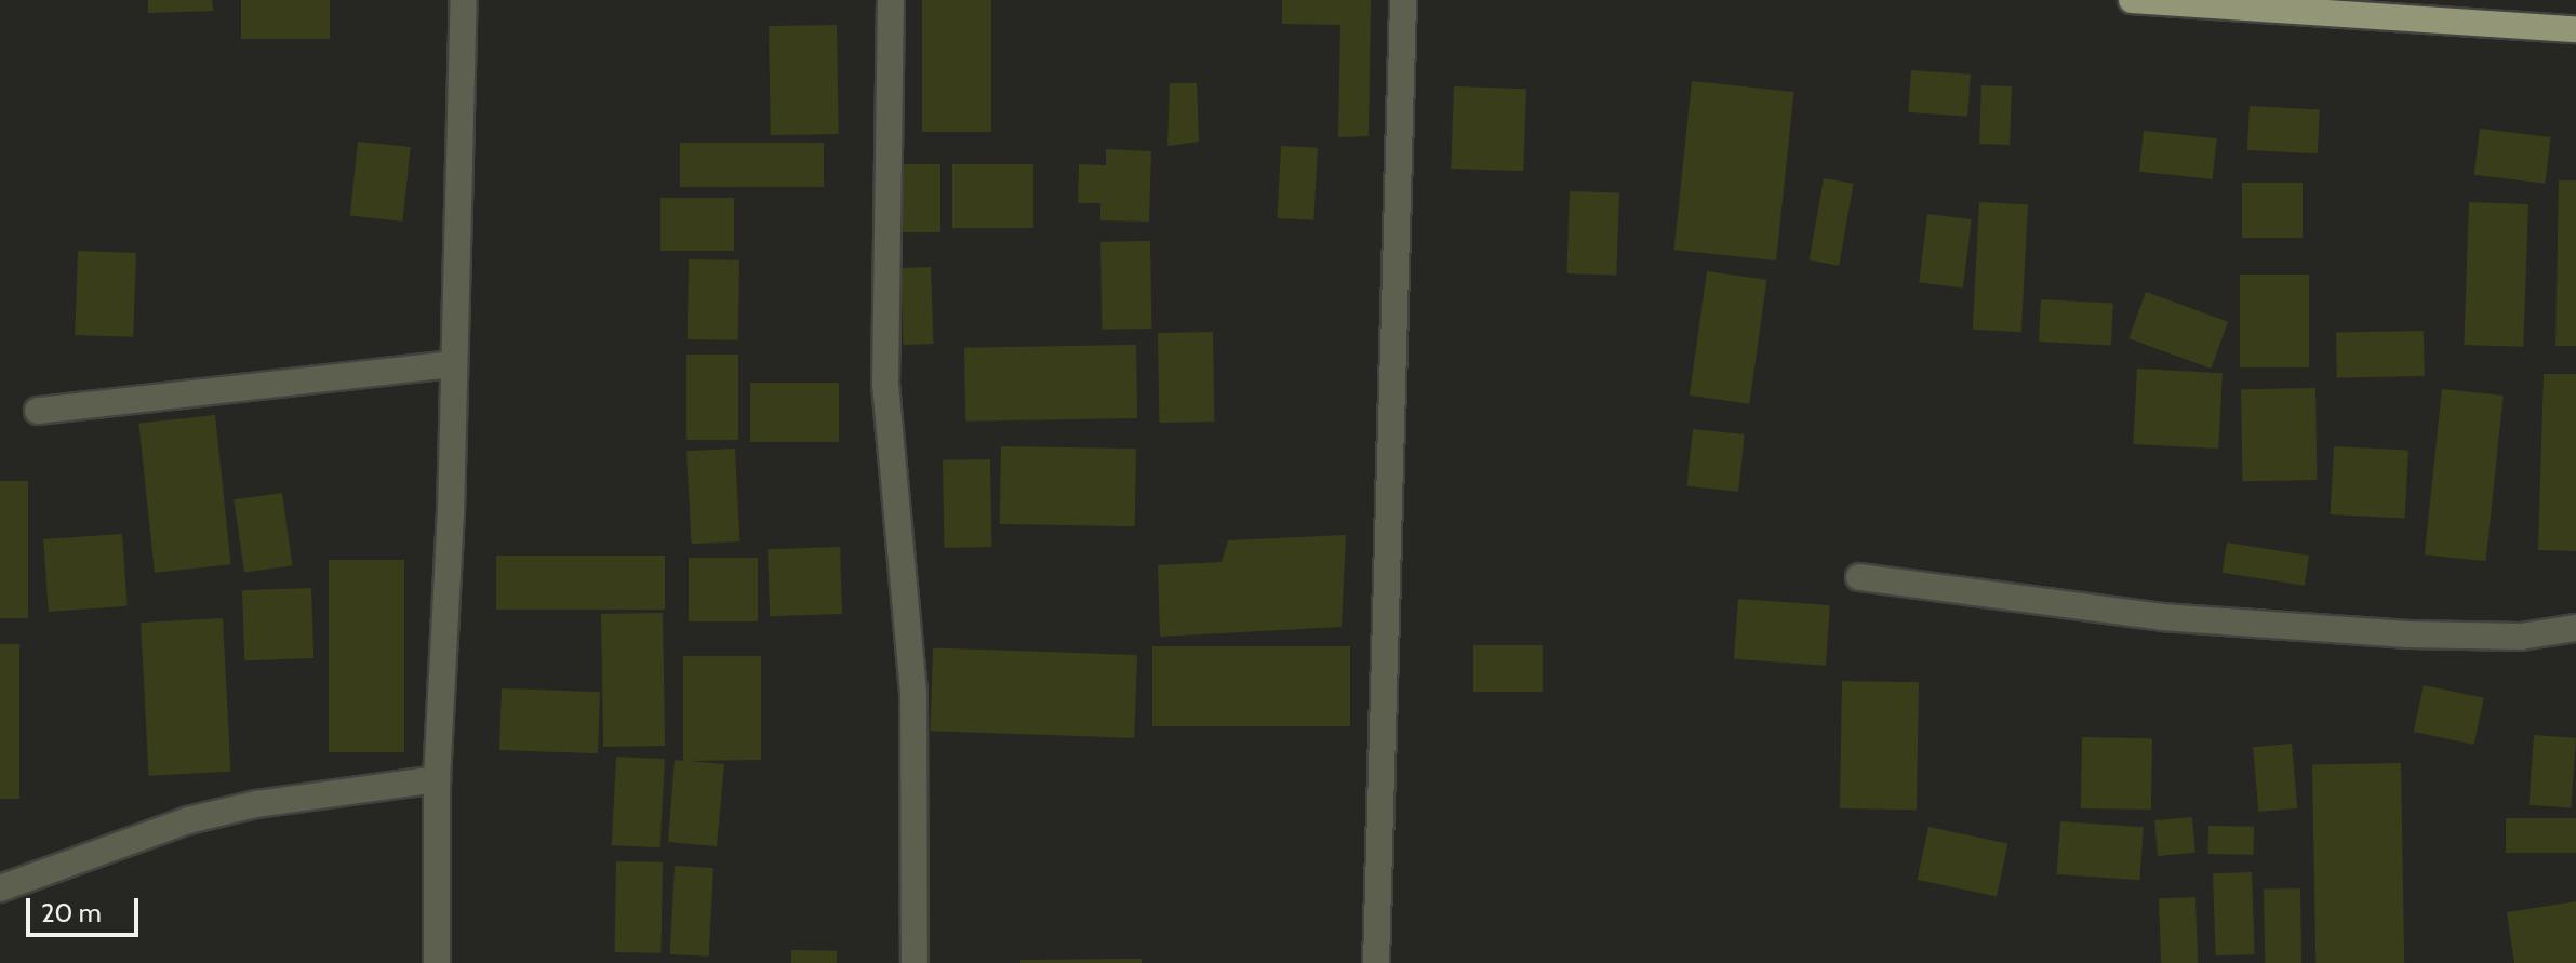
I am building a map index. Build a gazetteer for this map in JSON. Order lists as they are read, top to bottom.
{
  "scale_bar": "20 m"
}
